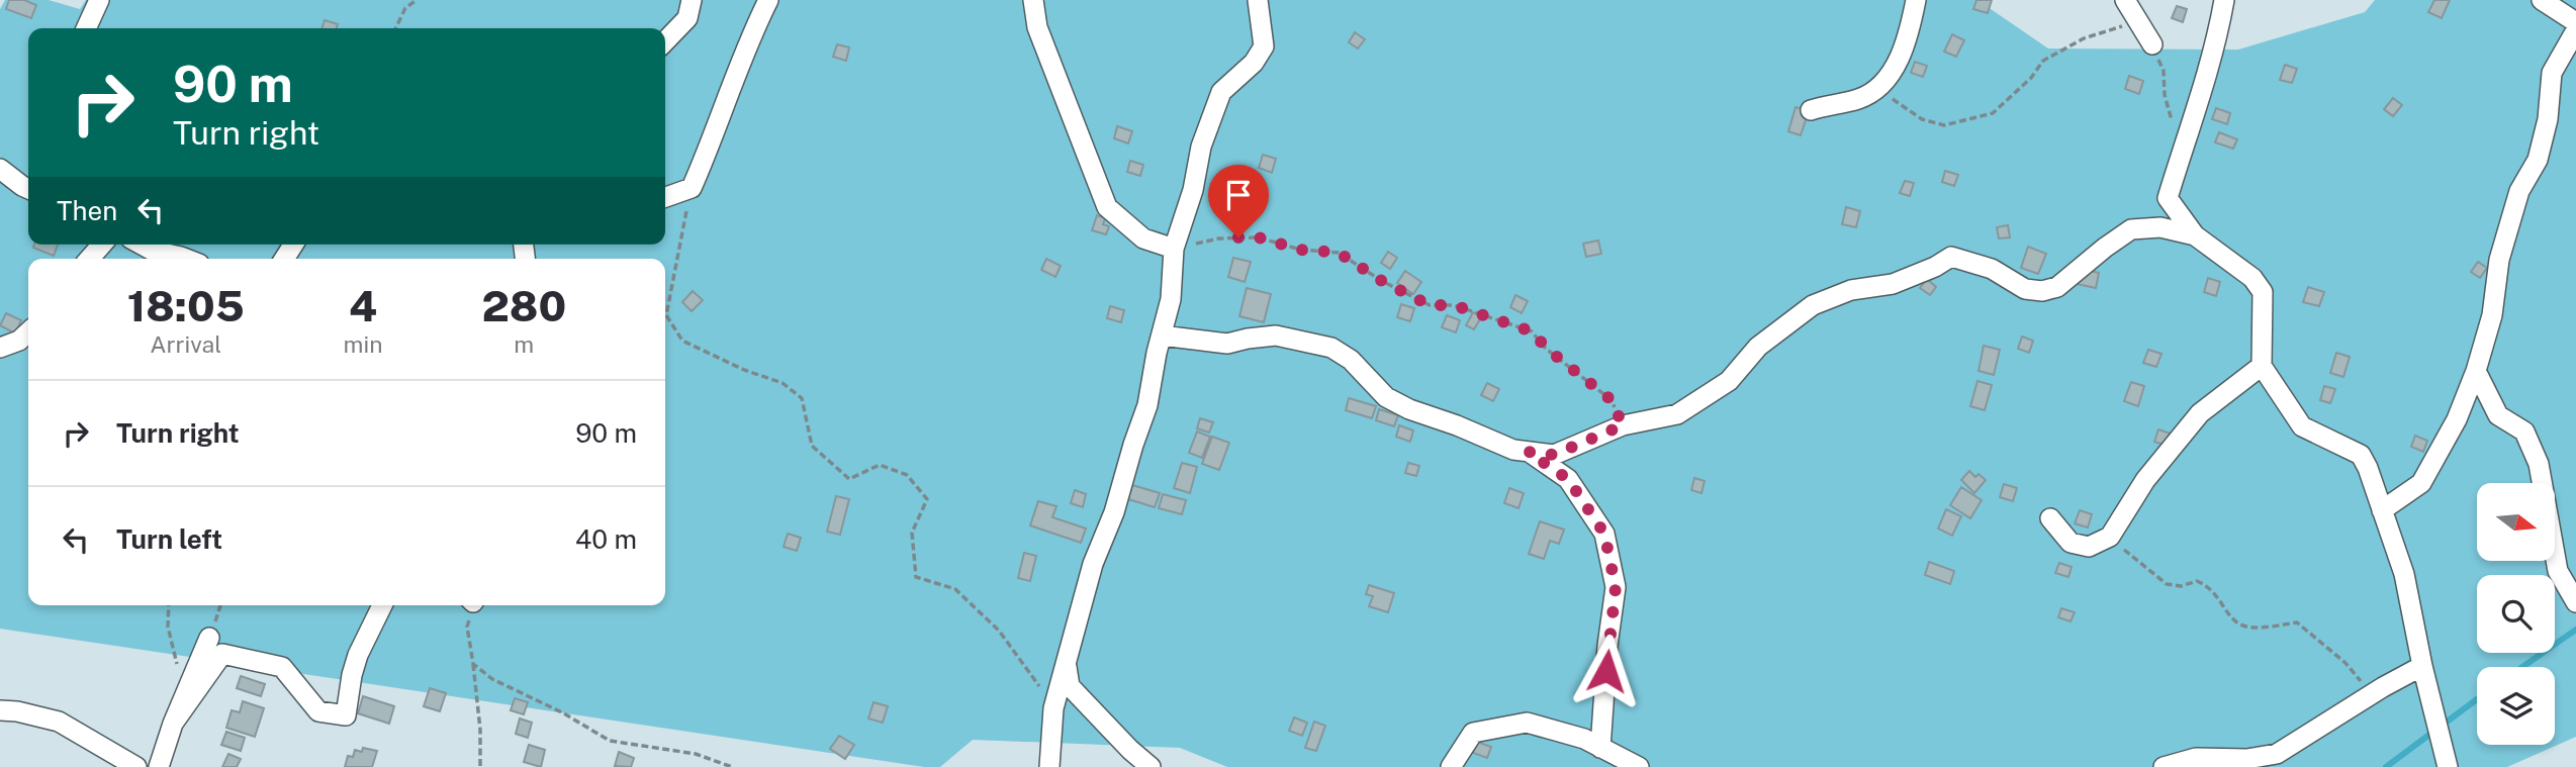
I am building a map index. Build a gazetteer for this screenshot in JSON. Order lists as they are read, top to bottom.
{
  "north": "right",
  "page": {
    "turn": ["90 m", "Turn right"],
    "then": "Then",
    "eta": [
      "18:05",
      "Arrival",
      "4",
      "min",
      "280",
      "m"
    ],
    "list": [
      {
        "name": "Turn right",
        "value": "90 m"
      },
      {
        "name": "Turn left",
        "value": "40 m"
      }
    ]
  }
}
